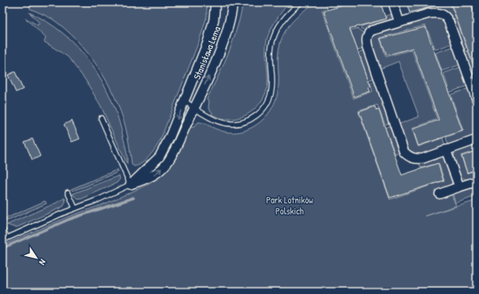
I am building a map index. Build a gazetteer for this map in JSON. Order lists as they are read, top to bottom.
{
  "streets": {
    "street": ["Stanisława Lema"]
  },
  "parks": ["Park Lotników Polskich"],
  "north": "bottom right"
}
